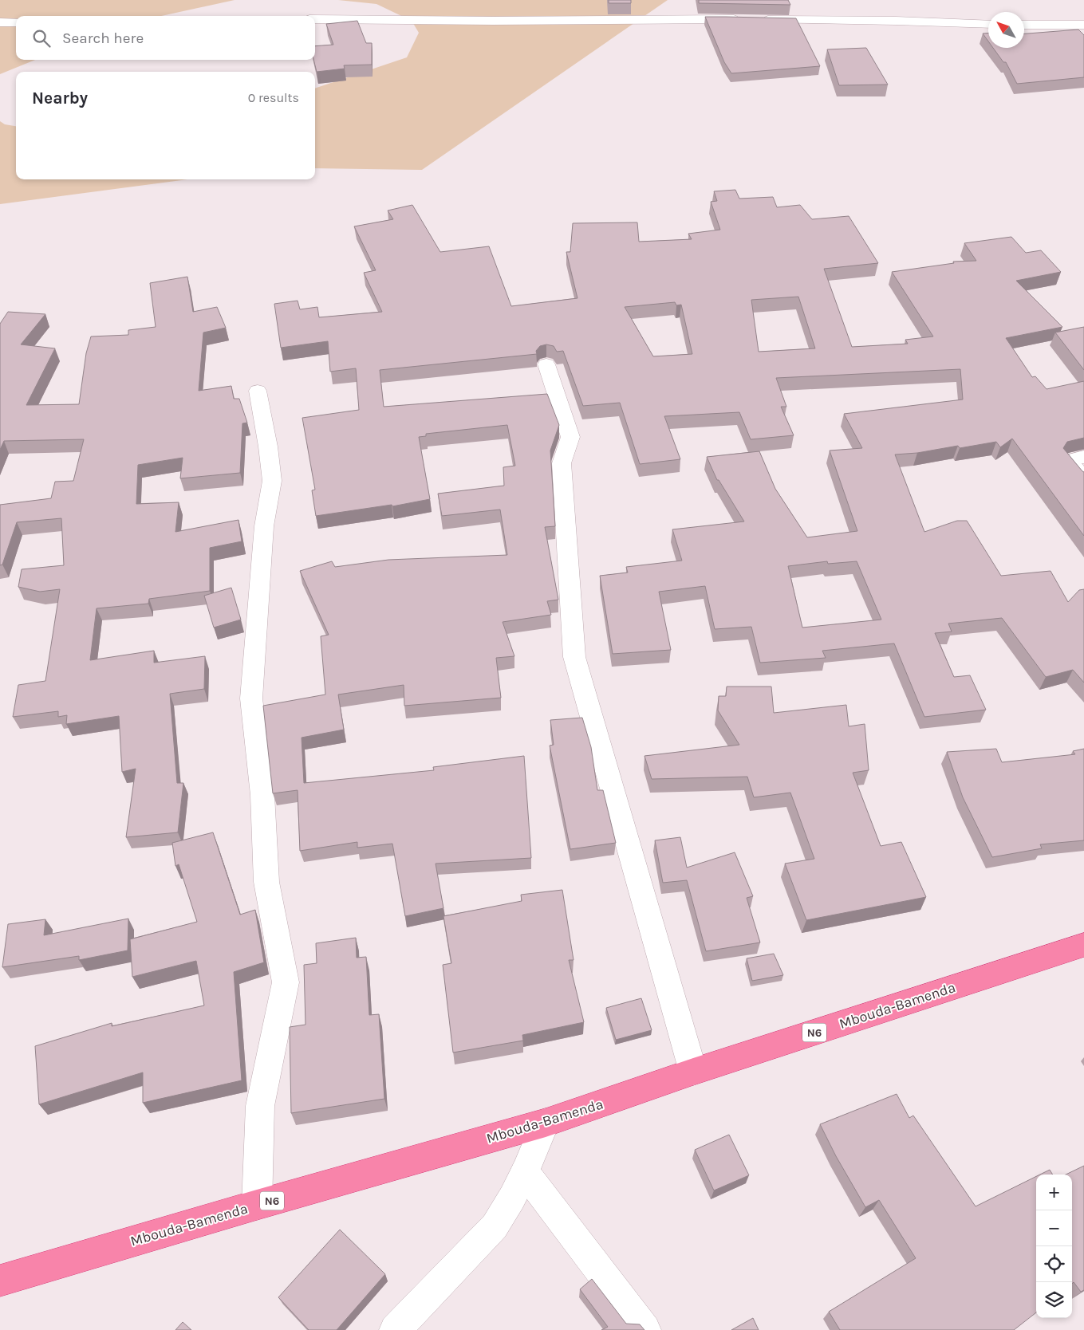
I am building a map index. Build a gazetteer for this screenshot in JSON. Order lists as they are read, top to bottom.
{
  "streets": {
    "highway": ["Mbouda-Bamenda", "N6"]
  },
  "north": "top left",
  "page": {
    "search": "Search here",
    "heading": ["Nearby", "0 results"],
    "map_buttons": ["+", "−"]
  }
}
